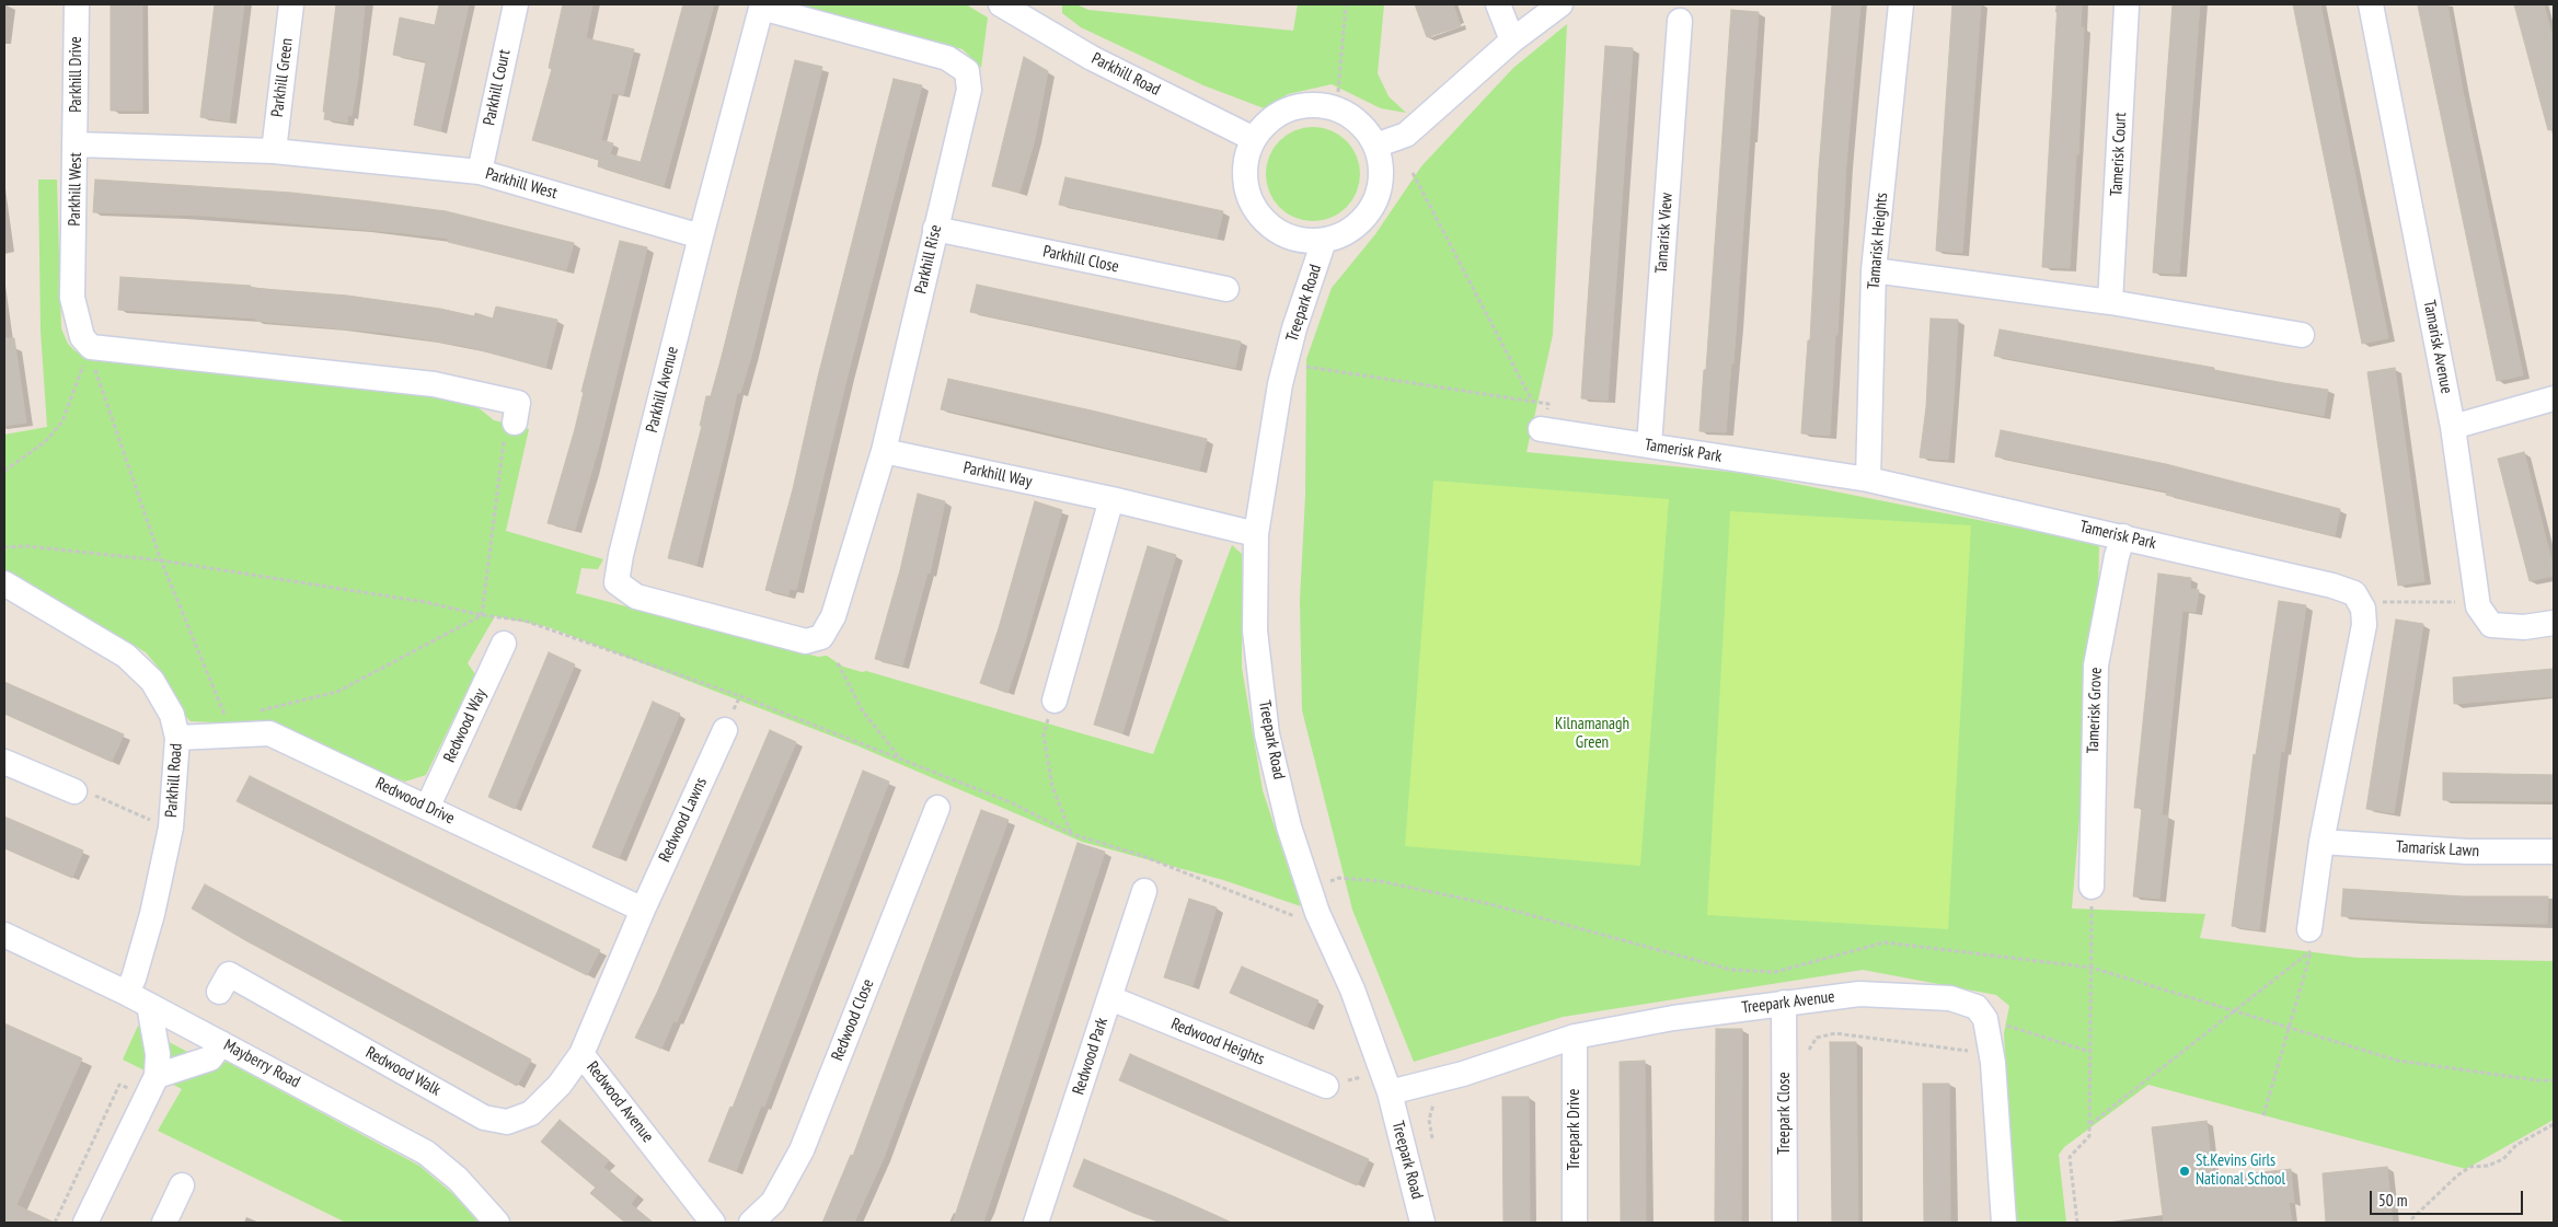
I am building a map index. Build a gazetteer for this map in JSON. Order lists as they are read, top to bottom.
{
  "streets": {
    "street": [
      "Parkhill Drive",
      "Parkhill Road",
      "Parkhill Green",
      "Parkhill Court",
      "Tamerisk Court",
      "Parkhill West",
      "Tamarisk View",
      "Tamarisk Heights",
      "Parkhill Rise",
      "Parkhill Close",
      "Treepark Road",
      "Tamarisk Avenue",
      "Parkhill Avenue",
      "Tamerisk Park",
      "Parkhill Way",
      "Tamerisk Grove",
      "Redwood Way",
      "Redwood Drive",
      "Redwood Lawns",
      "Tamarisk Lawn",
      "Treepark Avenue",
      "Redwood Close",
      "Redwood Heights",
      "Redwood Park",
      "Mayberry Road",
      "Redwood Walk",
      "Redwood Avenue",
      "Treepark Close",
      "Treepark Drive"
    ]
  },
  "crossings": [
    ["Parkhill Drive", "Parkhill West"],
    ["Parkhill Road", "Treepark Road"],
    ["Parkhill Road", "Redwood Drive"],
    ["Parkhill Road", "Mayberry Road"],
    ["Parkhill Green", "Parkhill West"],
    ["Parkhill Court", "Parkhill West"],
    ["Parkhill West", "Parkhill Avenue"],
    ["Tamarisk View", "Tamerisk Park"],
    ["Tamarisk Heights", "Tamerisk Park"],
    ["Parkhill Rise", "Parkhill Close"],
    ["Parkhill Rise", "Parkhill Avenue"],
    ["Parkhill Rise", "Parkhill Way"],
    ["Treepark Road", "Parkhill Way"],
    ["Treepark Road", "Treepark Avenue"],
    ["Tamerisk Park", "Tamerisk Grove"],
    ["Tamerisk Park", "Tamarisk Lawn"],
    ["Redwood Way", "Redwood Drive"],
    ["Redwood Drive", "Redwood Lawns"],
    ["Redwood Drive", "Redwood Avenue"],
    ["Redwood Lawns", "Redwood Avenue"],
    ["Treepark Avenue", "Treepark Close"],
    ["Treepark Avenue", "Treepark Drive"],
    ["Redwood Heights", "Redwood Park"],
    ["Redwood Walk", "Redwood Avenue"]
  ],
  "parks": ["Kilnamanagh Green"],
  "places": ["St.Kevins Girls National School"],
  "scale_bar": "50 m"
}
